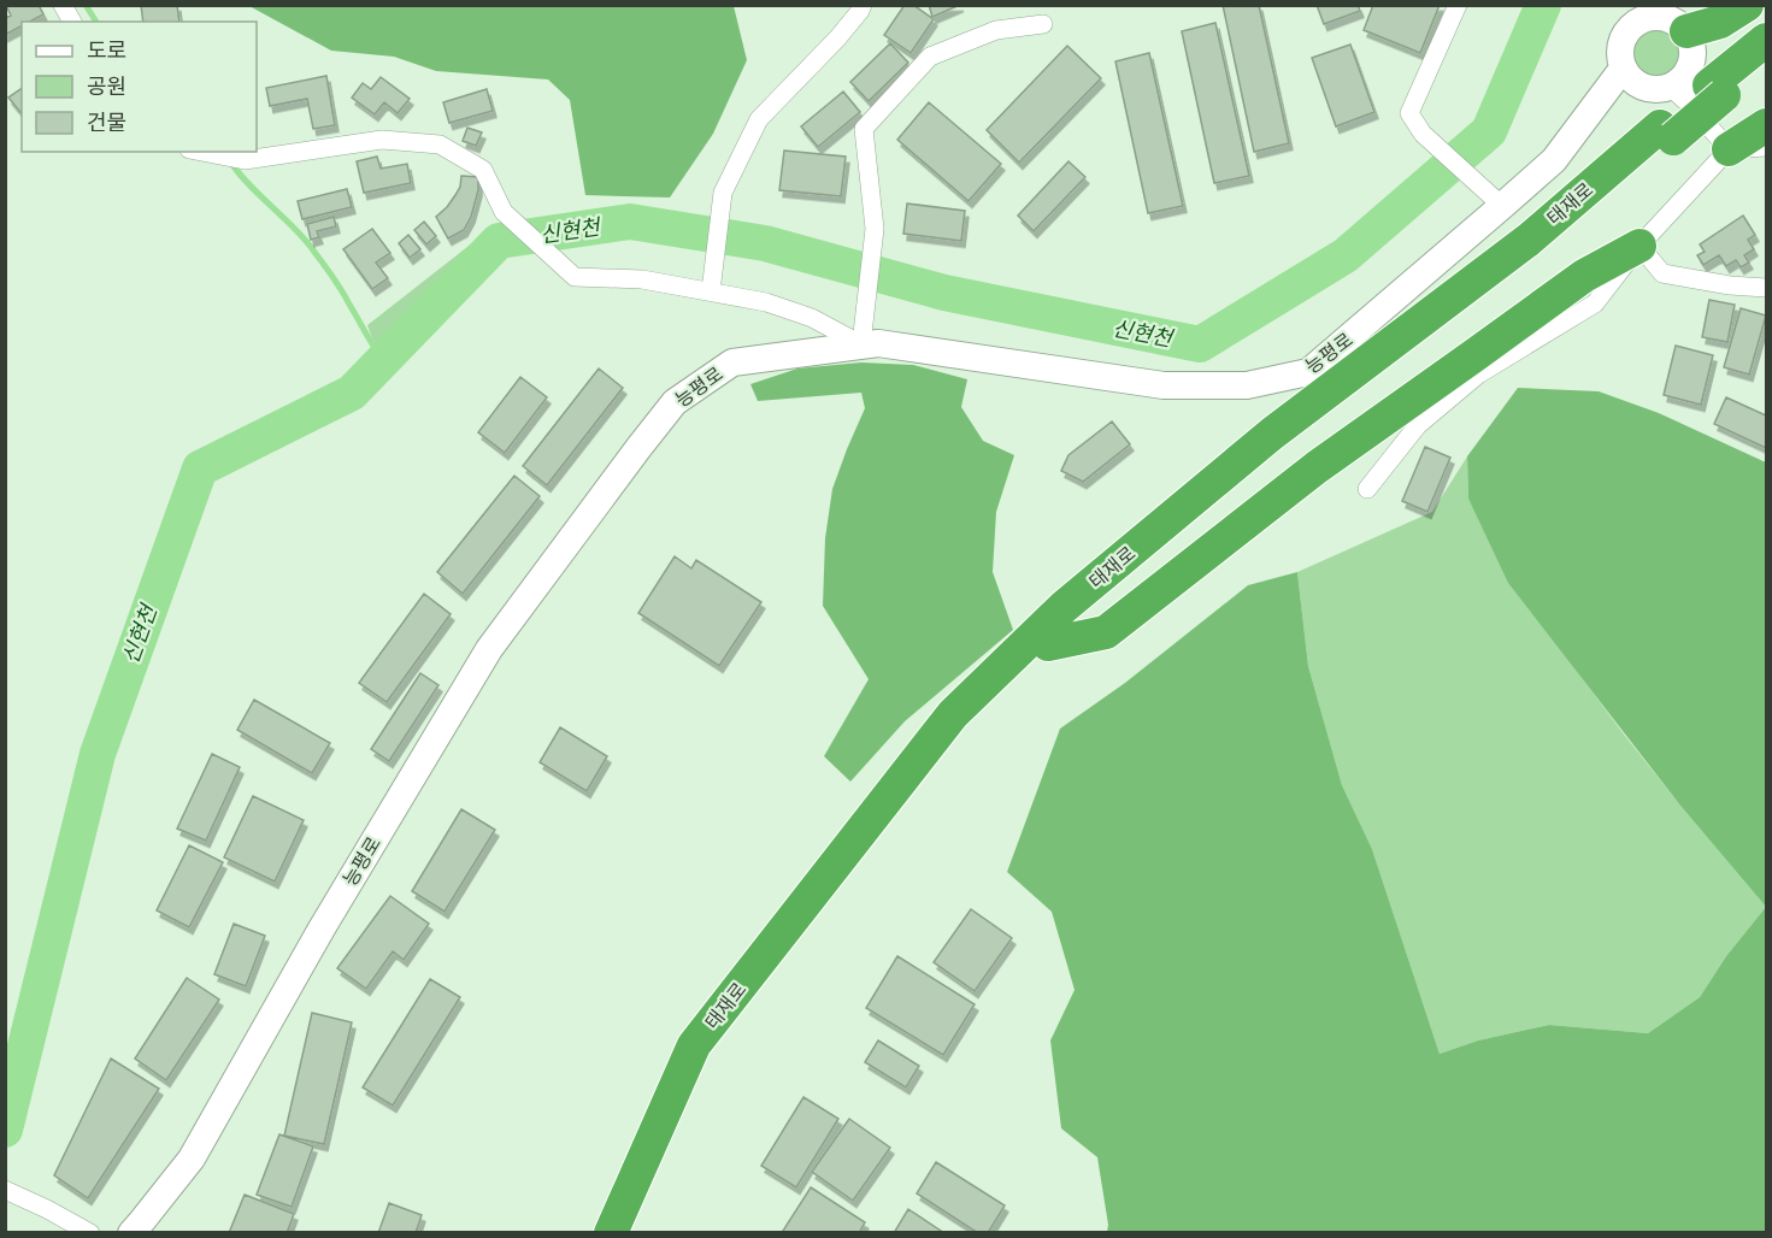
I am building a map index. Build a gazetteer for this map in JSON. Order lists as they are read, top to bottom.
{
  "streets": {
    "highway": ["태재로"],
    "main road": ["능평로"]
  },
  "water": ["신현천"],
  "legend": ["도로", "공원", "건물"]
}
